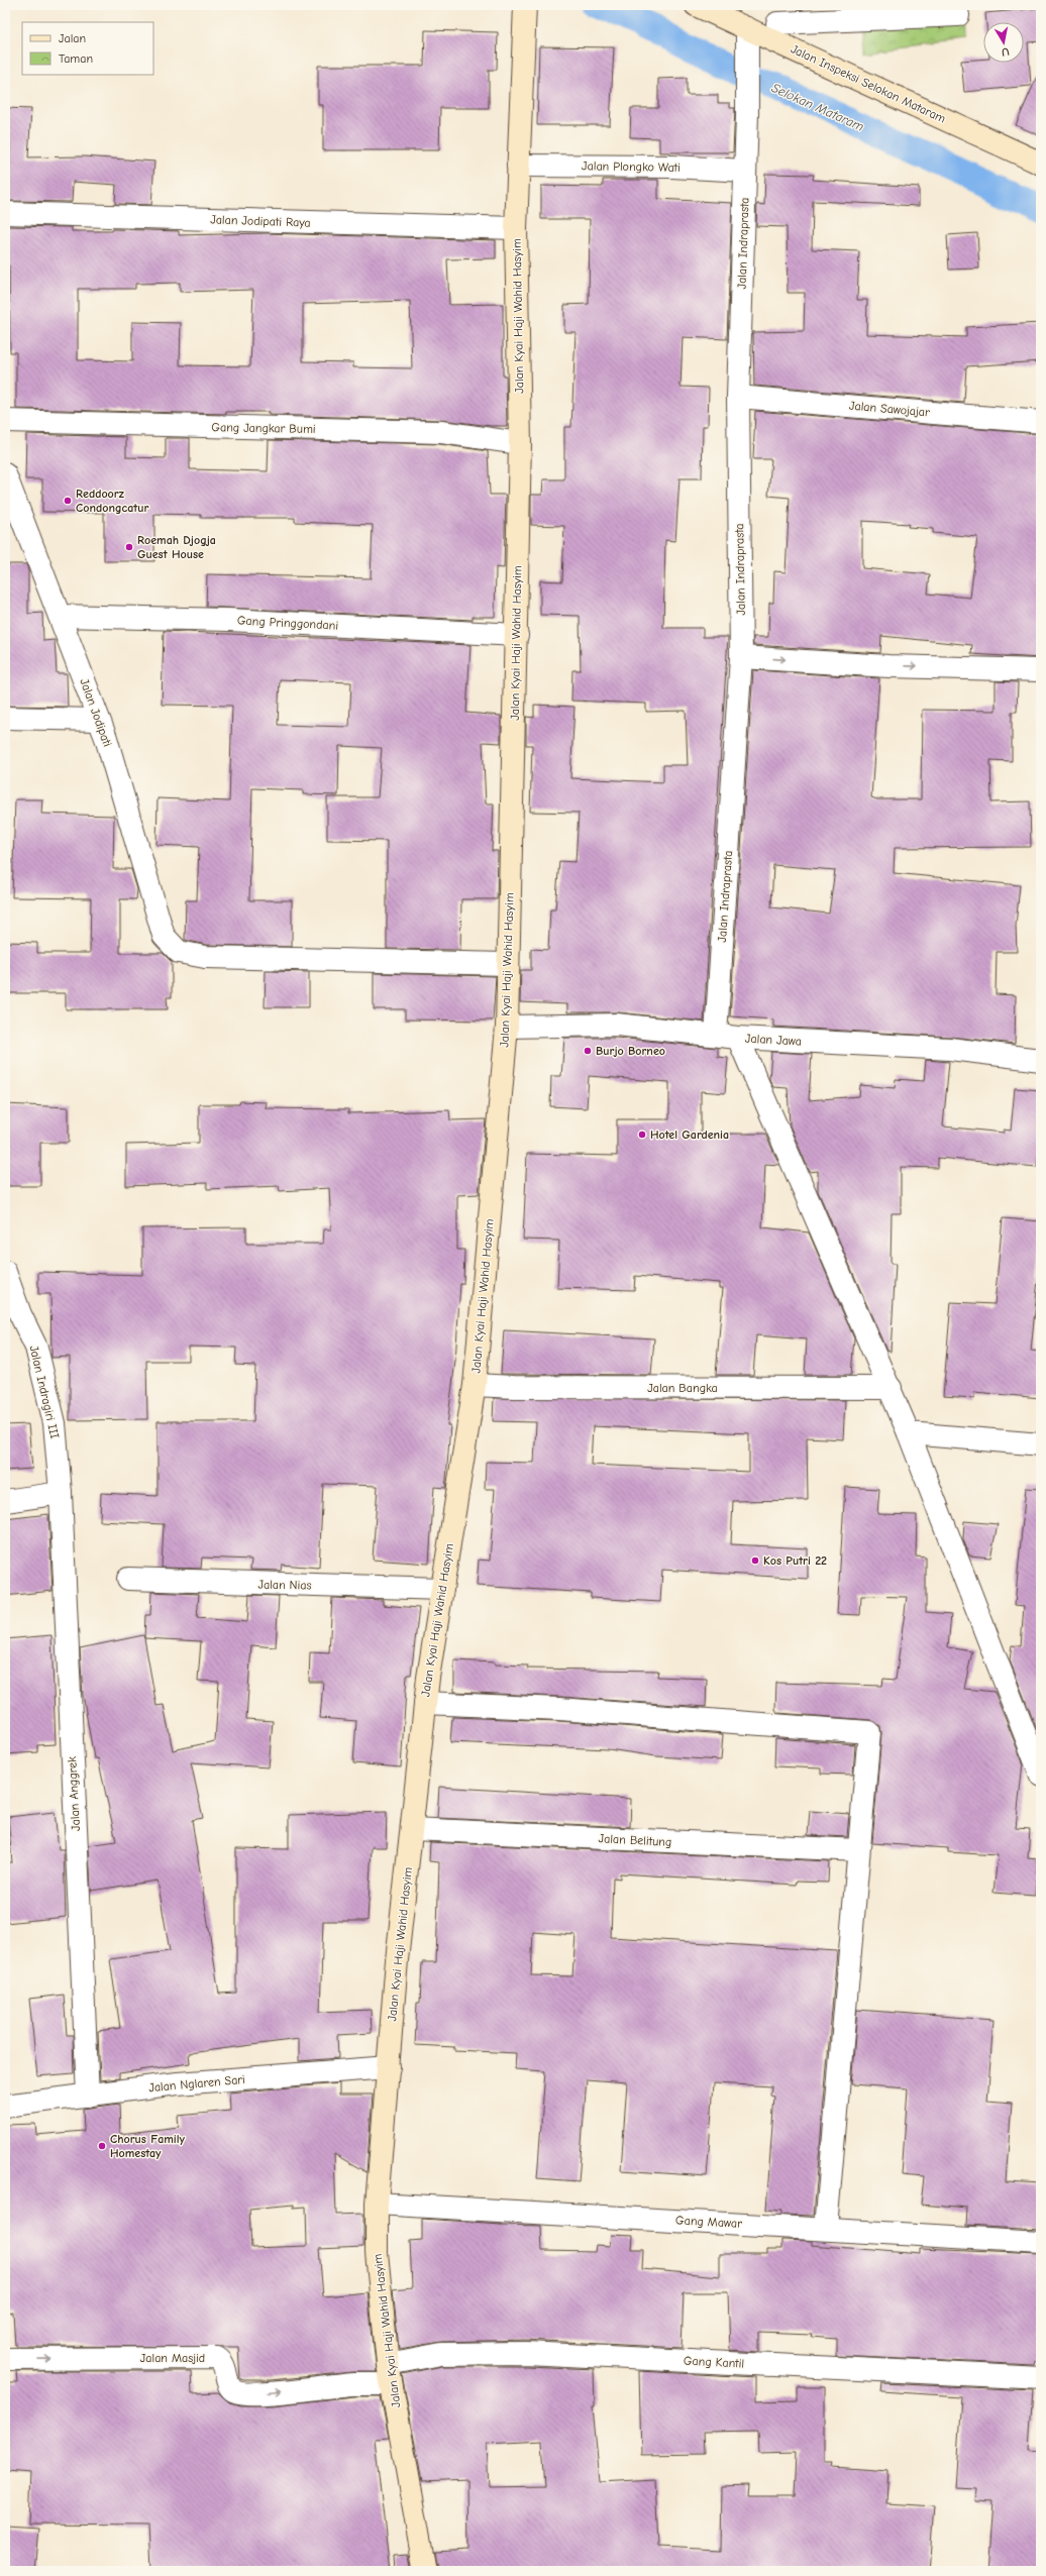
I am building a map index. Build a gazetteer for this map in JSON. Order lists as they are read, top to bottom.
{
  "streets": {
    "main road": ["Jalan Inspeksi Selokan Mataram", "Jalan Kyai Haji Wahid Hasyim"],
    "street": [
      "Jalan Plongko Wati",
      "Jalan Jodipati Raya",
      "Jalan Indraprasta",
      "Jalan Sawojajar",
      "Gang Jangkar Bumi",
      "Gang Pringgondani",
      "Jalan Jodipati",
      "Jalan Jawa",
      "Jalan Bangka",
      "Jalan Indragiri III",
      "Jalan Nias",
      "Jalan Anggrek",
      "Jalan Belitung",
      "Jalan Nglaren Sari",
      "Gang Mawar",
      "Jalan Masjid",
      "Gang Kantil"
    ]
  },
  "crossings": [
    ["Jalan Inspeksi Selokan Mataram", "Jalan Indraprasta"],
    ["Jalan Plongko Wati", "Jalan Indraprasta"],
    ["Jalan Plongko Wati", "Jalan Kyai Haji Wahid Hasyim"],
    ["Jalan Jodipati Raya", "Jalan Kyai Haji Wahid Hasyim"],
    ["Jalan Indraprasta", "Jalan Sawojajar"],
    ["Jalan Indraprasta", "Jalan Jawa"],
    ["Jalan Kyai Haji Wahid Hasyim", "Gang Jangkar Bumi"],
    ["Jalan Kyai Haji Wahid Hasyim", "Gang Pringgondani"],
    ["Jalan Kyai Haji Wahid Hasyim", "Jalan Jodipati"],
    ["Jalan Kyai Haji Wahid Hasyim", "Jalan Jawa"],
    ["Jalan Kyai Haji Wahid Hasyim", "Jalan Bangka"],
    ["Jalan Kyai Haji Wahid Hasyim", "Jalan Nias"],
    ["Jalan Kyai Haji Wahid Hasyim", "Jalan Belitung"],
    ["Jalan Kyai Haji Wahid Hasyim", "Jalan Nglaren Sari"],
    ["Jalan Kyai Haji Wahid Hasyim", "Gang Mawar"],
    ["Jalan Kyai Haji Wahid Hasyim", "Jalan Masjid"],
    ["Jalan Kyai Haji Wahid Hasyim", "Gang Kantil"],
    ["Gang Pringgondani", "Jalan Jodipati"],
    ["Jalan Indragiri III", "Jalan Anggrek"],
    ["Jalan Anggrek", "Jalan Nglaren Sari"],
    ["Jalan Masjid", "Gang Kantil"]
  ],
  "one_way": ["Jalan Masjid"],
  "water": ["Selokan Mataram"],
  "places": [
    "Reddoorz Condongcatur",
    "Roemah Djogja Guest House",
    "Burjo Borneo",
    "Hotel Gardenia",
    "Kos Putri 22",
    "Chorus Family Homestay"
  ],
  "legend": ["Jalan", "Taman"],
  "north": "bottom"
}
